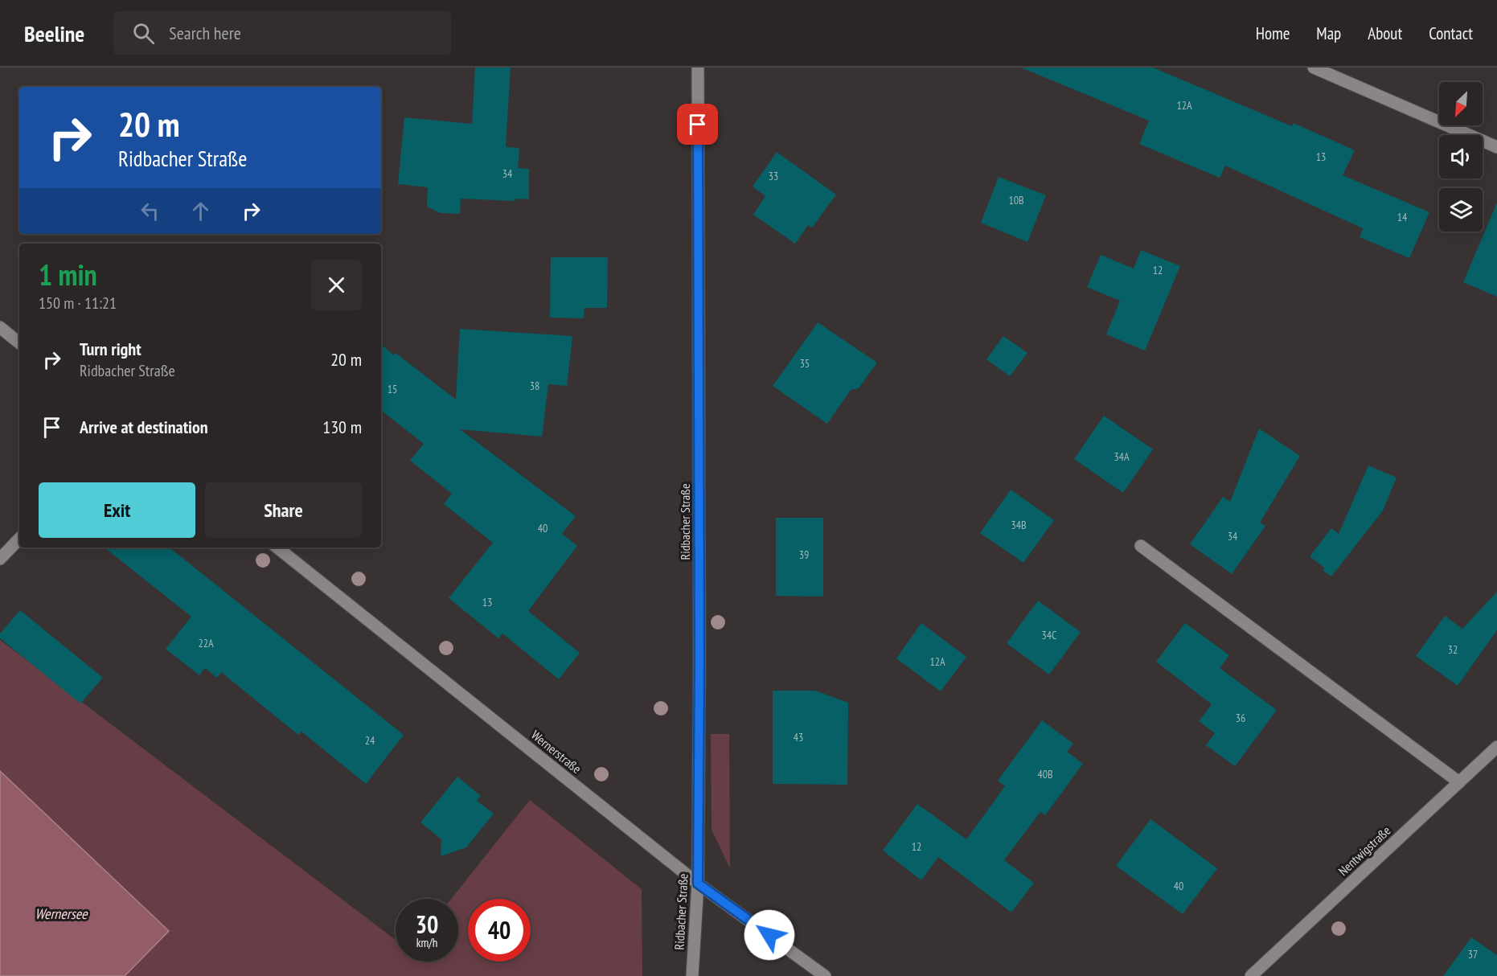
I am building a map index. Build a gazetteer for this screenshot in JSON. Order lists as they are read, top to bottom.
{
  "streets": {
    "street": ["Ridbacher Straße", "Wernerstraße", "Nentwigstraße"]
  },
  "crossings": [
    ["Ridbacher Straße", "Wernerstraße"]
  ],
  "water": ["Wernersee"],
  "house_numbers": [
    "12A",
    "13",
    "34",
    "33",
    "10B",
    "14",
    "12",
    "35",
    "38",
    "15",
    "34A",
    "34B",
    "40",
    "34",
    "39",
    "13",
    "34C",
    "22A",
    "32",
    "12A",
    "36",
    "43",
    "24",
    "40B",
    "12",
    "40",
    "37"
  ],
  "north": "bottom left",
  "page": {
    "header": "Beeline",
    "search": "Search here",
    "nav": [
      "Home",
      "Map",
      "About",
      "Contact"
    ],
    "turn": ["20 m", "Ridbacher Straße"],
    "heading": ["1 min", "150 m · 11:21"],
    "list": [
      {
        "name": "Turn right",
        "note": "Ridbacher Straße",
        "value": "20 m"
      },
      {
        "name": "Arrive at destination",
        "value": "130 m"
      }
    ],
    "buttons": ["Exit", "Share"],
    "speed": "30 km/h",
    "limit": "40"
  }
}
